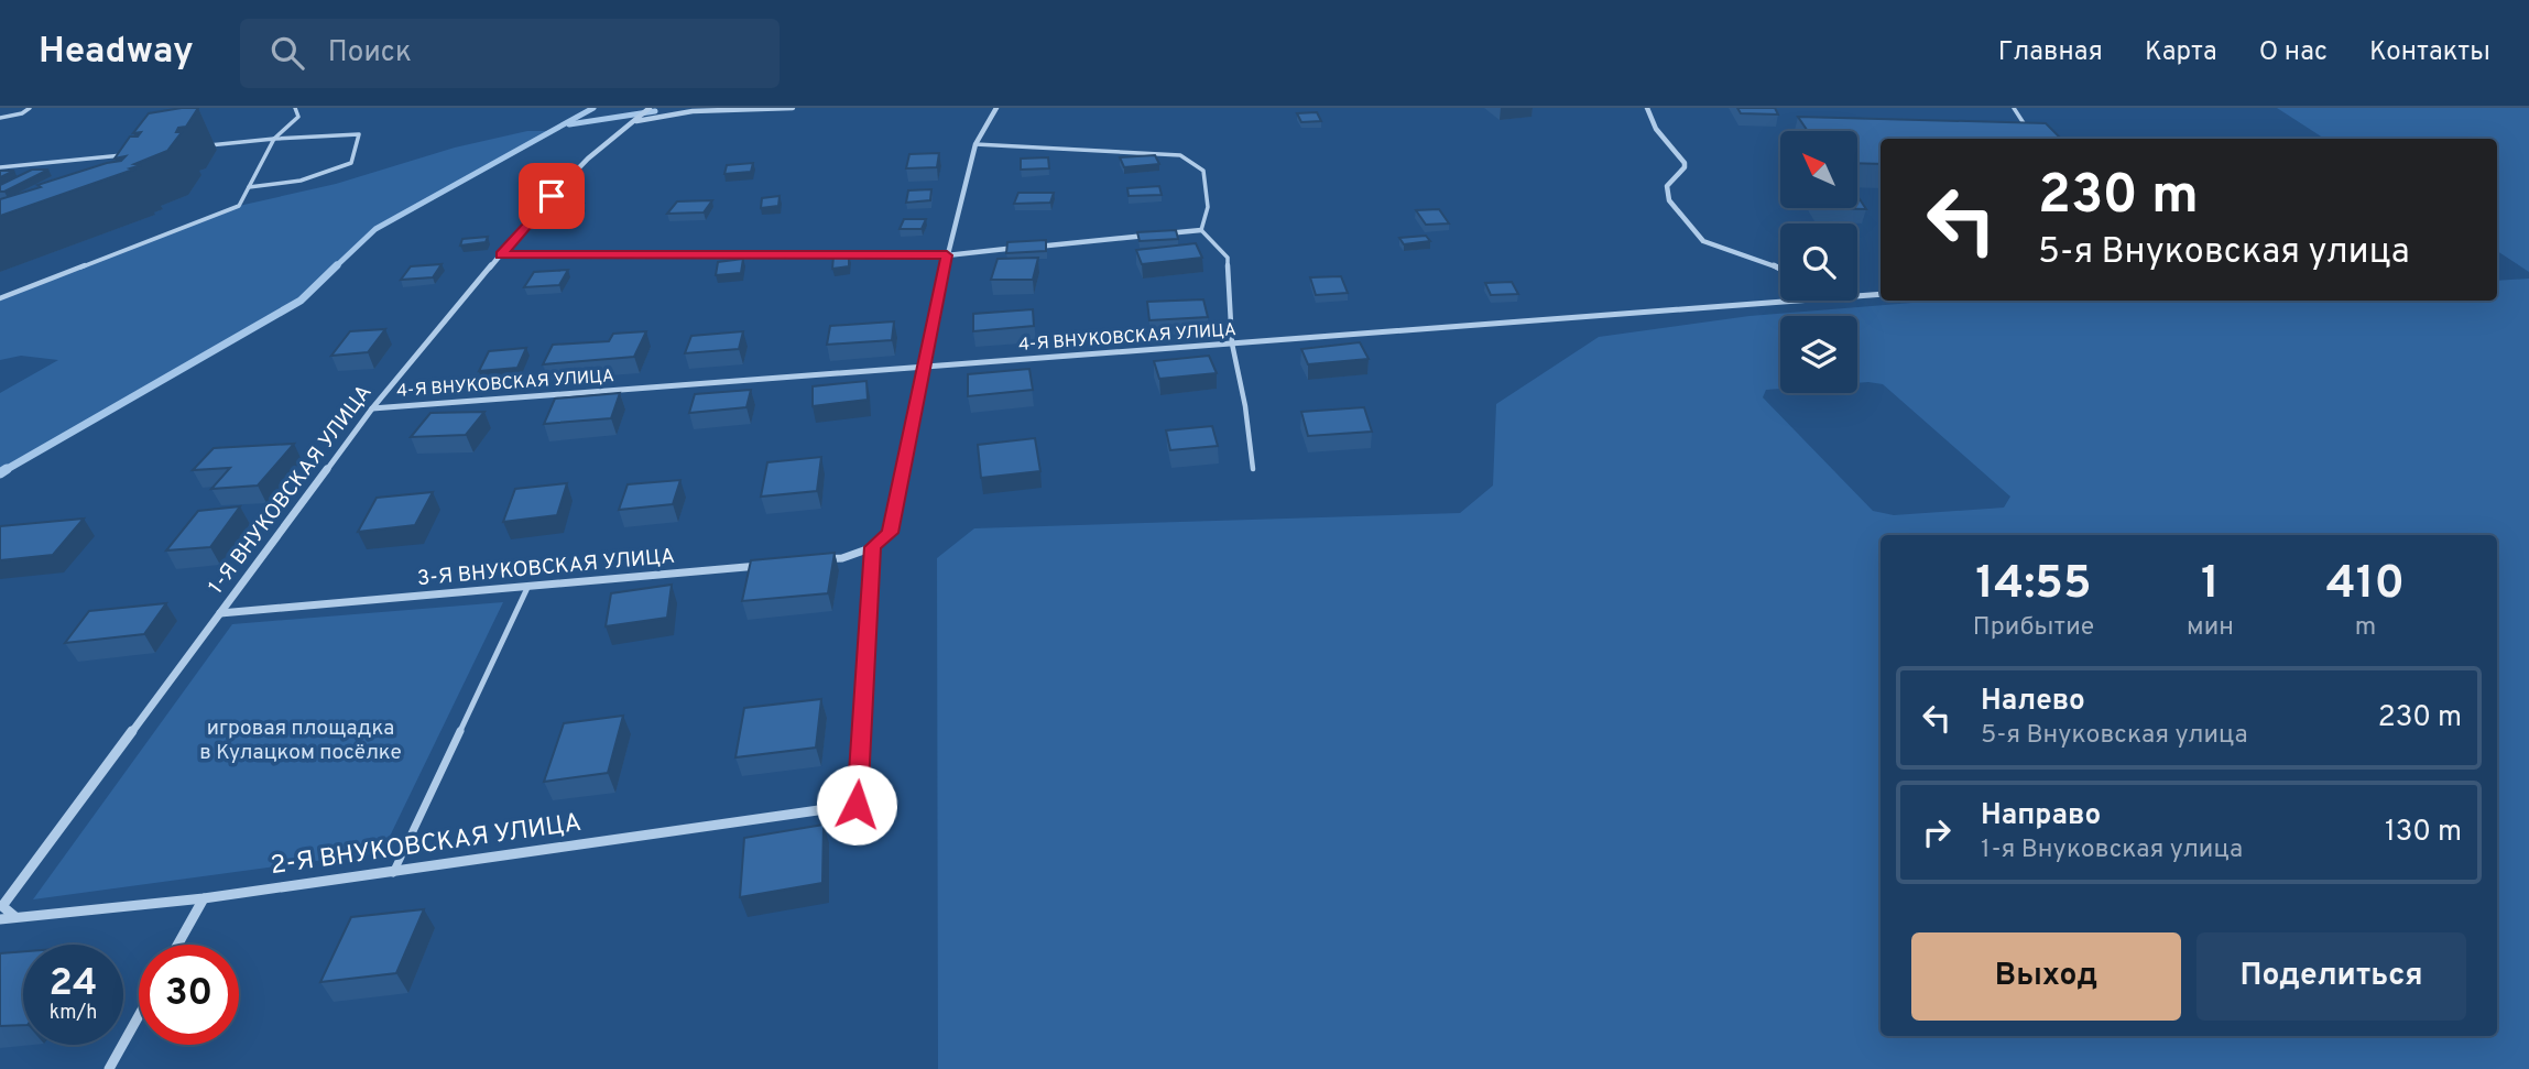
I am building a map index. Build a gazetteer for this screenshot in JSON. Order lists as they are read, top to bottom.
{
  "streets": {
    "street": [
      "4-Я ВНУКОВСКАЯ УЛИЦА",
      "1-Я ВНУКОВСКАЯ УЛИЦА",
      "3-Я ВНУКОВСКАЯ УЛИЦА",
      "2-Я ВНУКОВСКАЯ УЛИЦА"
    ]
  },
  "crossings": [
    ["4-Я ВНУКОВСКАЯ УЛИЦА", "1-Я ВНУКОВСКАЯ УЛИЦА"],
    ["1-Я ВНУКОВСКАЯ УЛИЦА", "3-Я ВНУКОВСКАЯ УЛИЦА"],
    ["1-Я ВНУКОВСКАЯ УЛИЦА", "2-Я ВНУКОВСКАЯ УЛИЦА"]
  ],
  "parks": ["игровая площадка в Кулацком посёлке"],
  "north": "top left",
  "page": {
    "header": "Headway",
    "search": "Поиск",
    "nav": [
      "Главная",
      "Карта",
      "О нас",
      "Контакты"
    ],
    "turn": ["230 m", "5-я Внуковская улица"],
    "eta": [
      "14:55",
      "Прибытие",
      "1",
      "мин",
      "410",
      "m"
    ],
    "list": [
      {
        "name": "Налево",
        "note": "5-я Внуковская улица",
        "value": "230 m"
      },
      {
        "name": "Направо",
        "note": "1-я Внуковская улица",
        "value": "130 m"
      }
    ],
    "buttons": ["Выход", "Поделиться"],
    "speed": "24 km/h",
    "limit": "30"
  }
}
